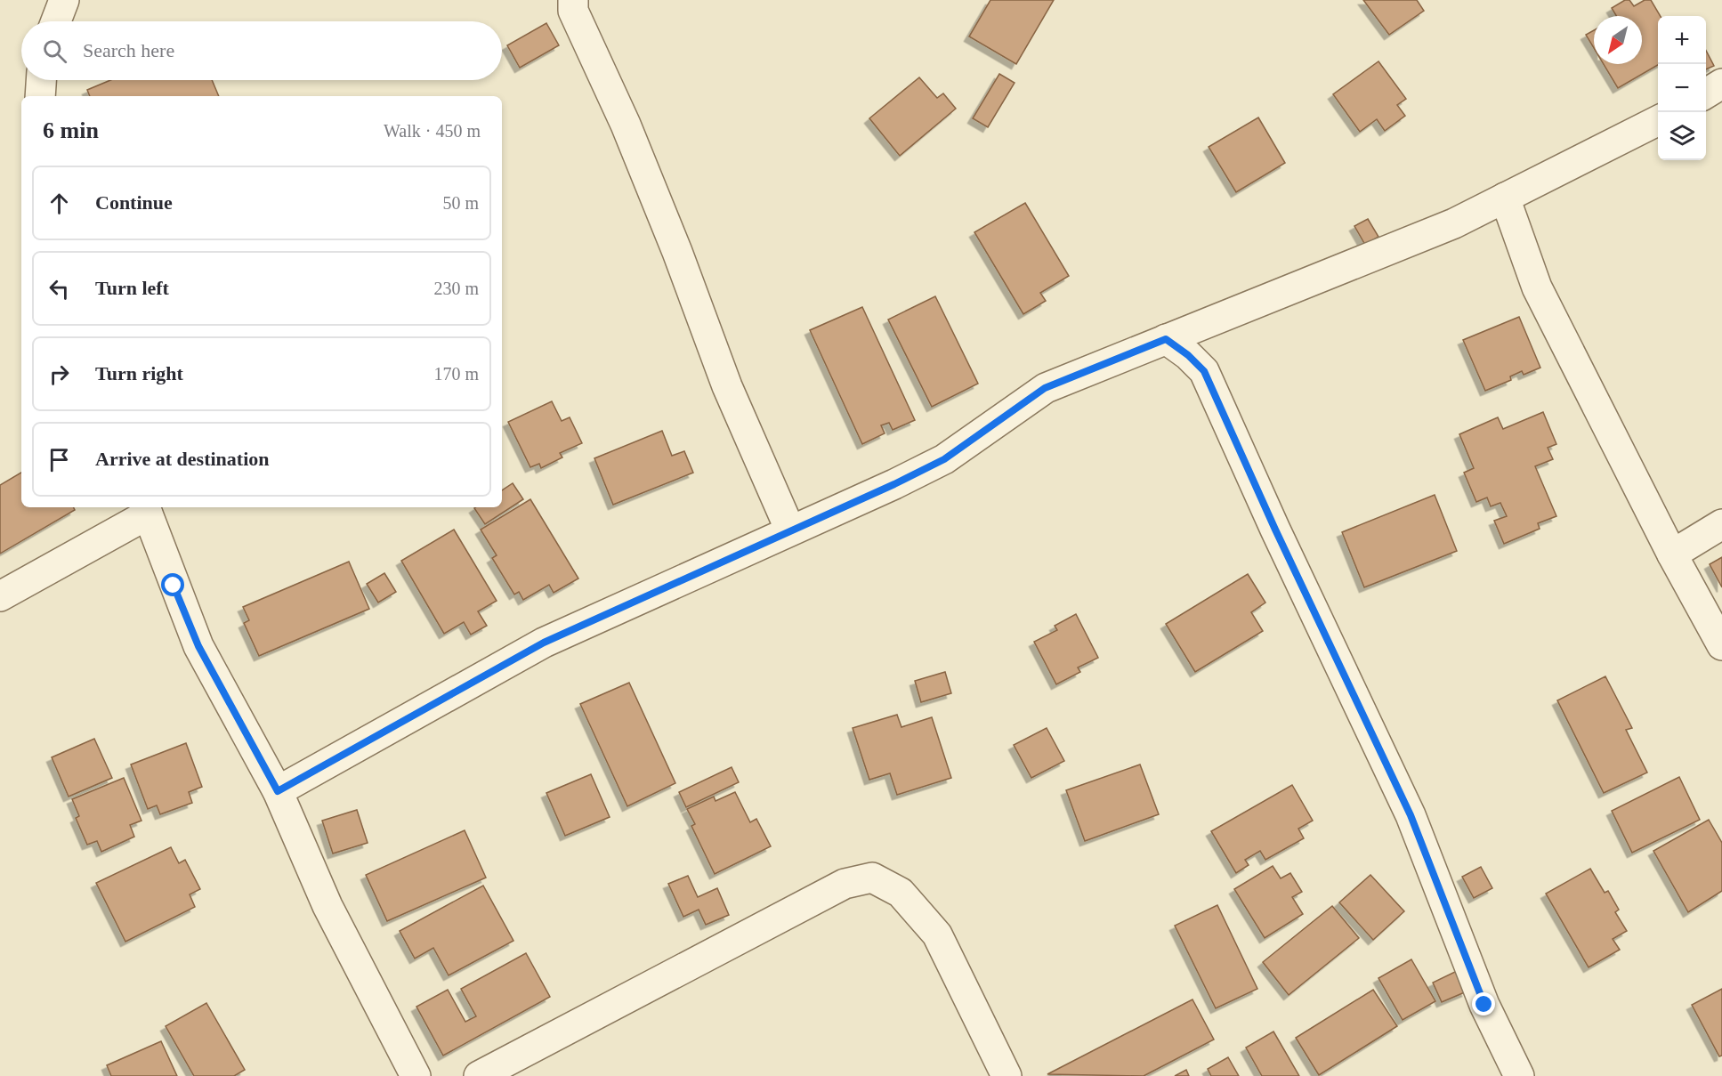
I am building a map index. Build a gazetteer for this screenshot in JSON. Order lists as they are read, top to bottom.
{
  "north": "bottom left",
  "page": {
    "map_buttons": ["+", "−"],
    "search": "Search here",
    "heading": ["6 min", "Walk · 450 m"],
    "list": [
      ["Continue", "50 m"],
      ["Turn left", "230 m"],
      ["Turn right", "170 m"],
      "Arrive at destination"
    ]
  }
}
